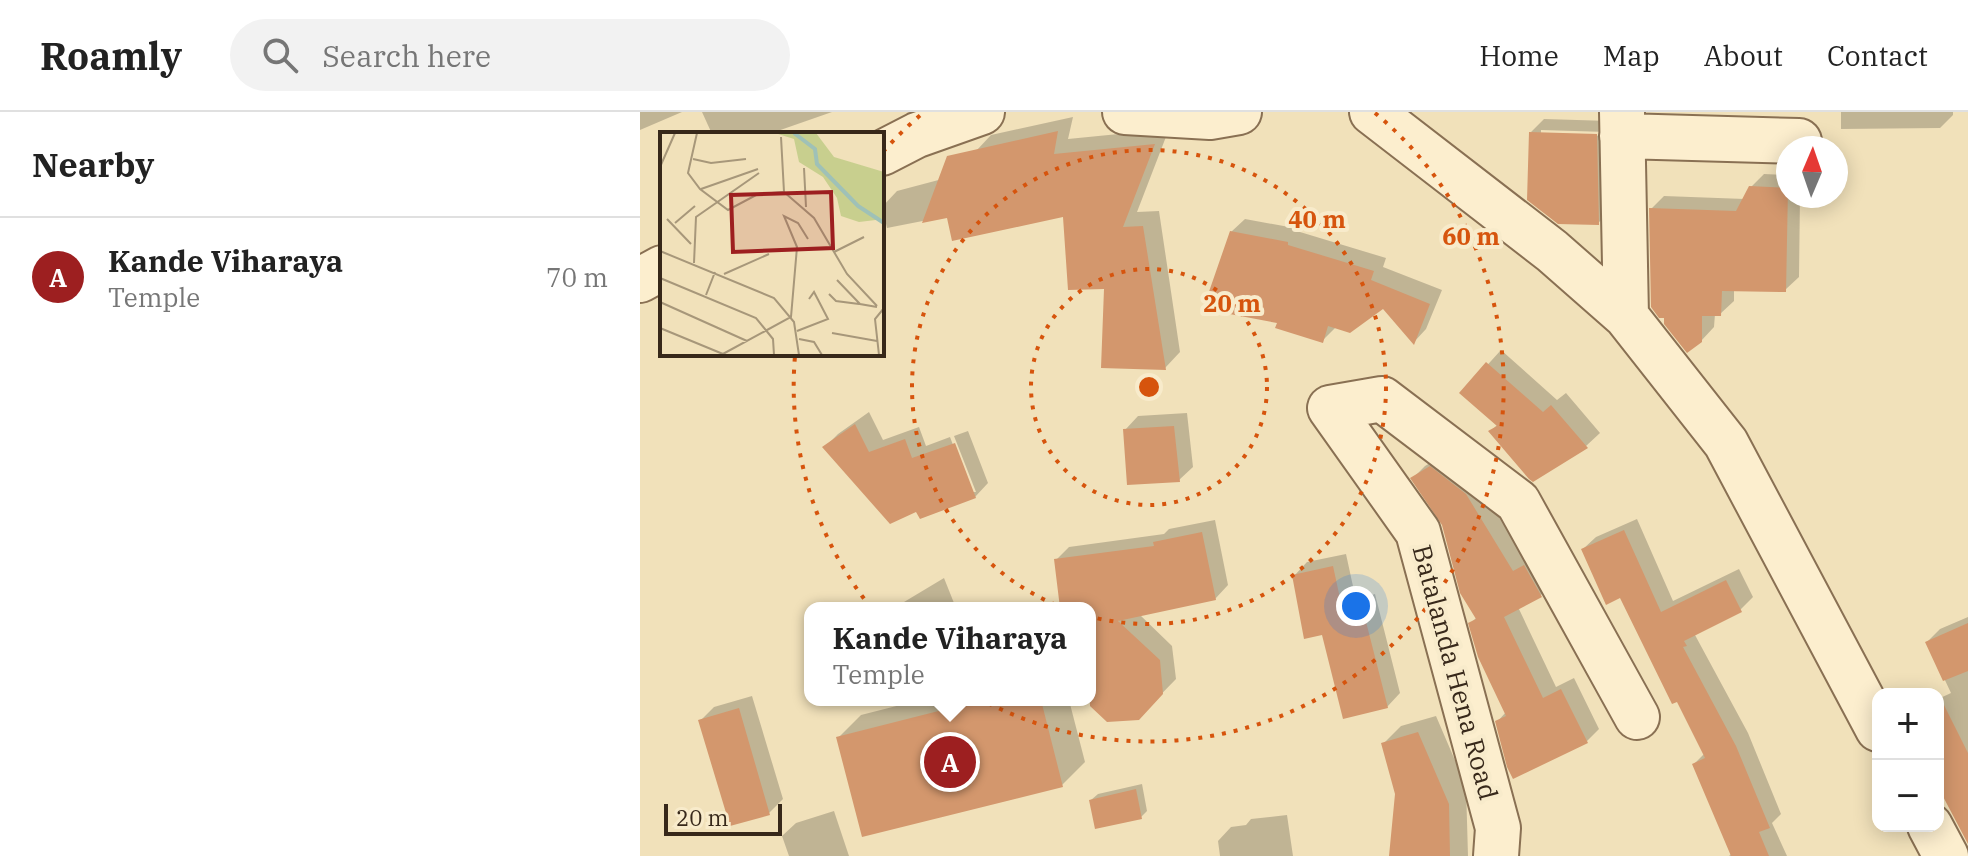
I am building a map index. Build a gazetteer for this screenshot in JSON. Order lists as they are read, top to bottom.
{
  "streets": {
    "street": ["Batalanda Hena Road"]
  },
  "scale_bar": "20 m",
  "north": "top",
  "page": {
    "header": "Roamly",
    "search": "Search here",
    "nav": [
      "Home",
      "Map",
      "About",
      "Contact"
    ],
    "heading": "Nearby",
    "list": [
      {
        "mark": "A",
        "name": "Kande Viharaya",
        "note": "Temple",
        "value": "70 m"
      }
    ],
    "popup": ["Kande Viharaya", "Temple"],
    "map_buttons": ["+", "−"],
    "pins": "A",
    "scale": "20 m"
  },
  "rings": ["40 m", "60 m", "20 m"]
}
